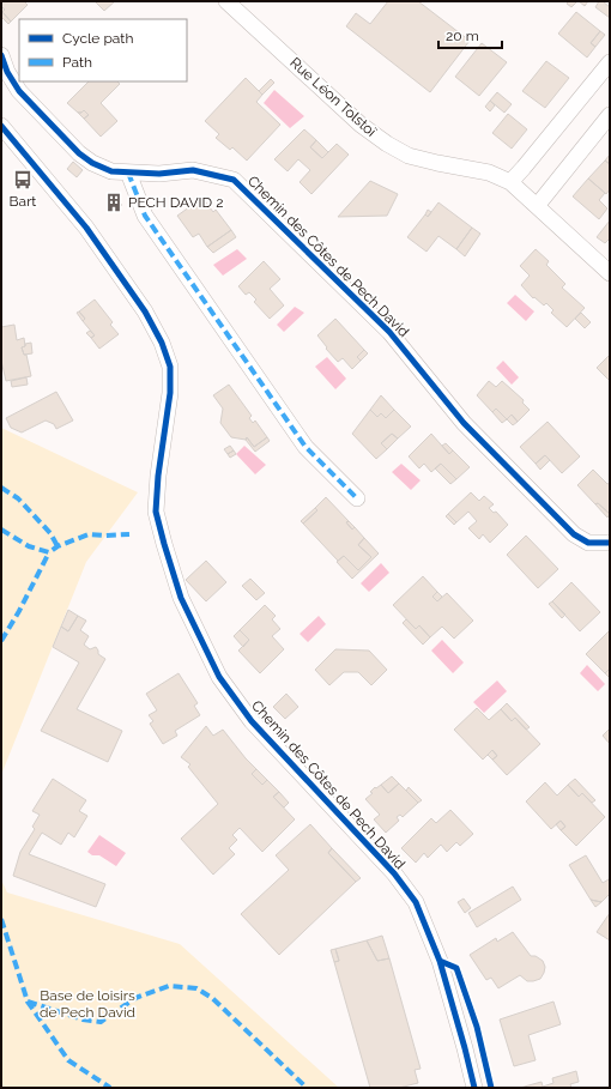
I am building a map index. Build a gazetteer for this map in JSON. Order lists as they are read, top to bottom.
{
  "streets": {
    "street": ["Rue Léon Tolstoï", "Chemin des Côtes de Pech David"]
  },
  "parks": ["Base de loisirs de Pech David"],
  "places": {
    "bus stop": ["Bart"],
    "building": ["PECH DAVID 2"]
  },
  "legend": ["Cycle path", "Path"],
  "scale_bar": "20 m"
}
